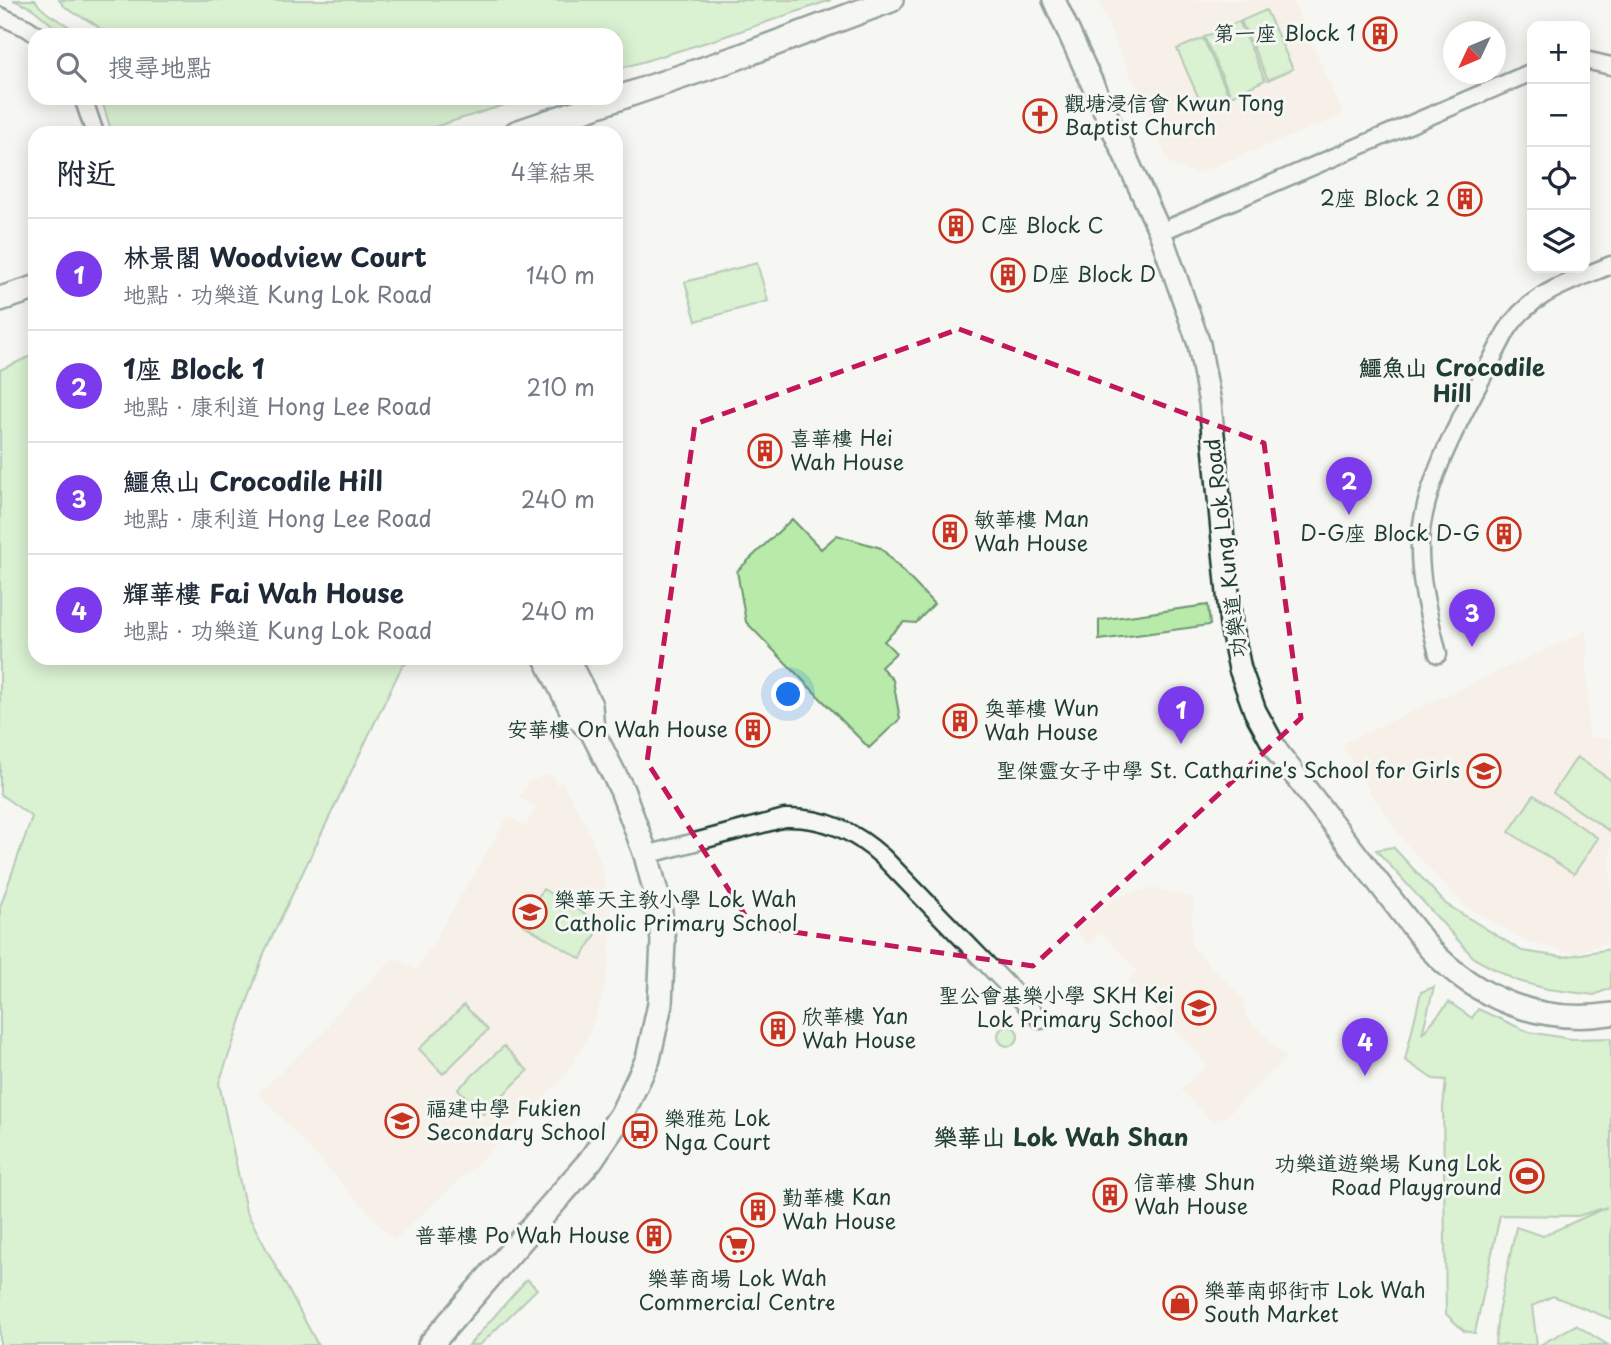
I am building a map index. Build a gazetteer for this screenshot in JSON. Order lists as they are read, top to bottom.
{
  "streets": {
    "street": ["功樂道 Kung Lok Road"]
  },
  "districts": ["鱷魚山 Crocodile Hill", "樂華山 Lok Wah Shan"],
  "places": {
    "building": [
      "第一座 Block 1",
      "2座 Block 2",
      "C座 Block C",
      "D座 Block D",
      "喜華樓 Hei Wah House",
      "敏華樓 Man Wah House",
      "D-G座 Block D-G",
      "奐華樓 Wun Wah House",
      "安華樓 On Wah House",
      "欣華樓 Yan Wah House",
      "信華樓 Shun Wah House",
      "勤華樓 Kan Wah House",
      "普華樓 Po Wah House"
    ],
    "church": ["觀塘浸信會 Kwun Tong Baptist Church"],
    "school or university": [
      "聖傑靈女子中學 St. Catharine's School for Girls",
      "樂華天主教小學 Lok Wah Catholic Primary School",
      "聖公會基樂小學 SKH Kei Lok Primary School",
      "福建中學 Fukien Secondary School"
    ],
    "bus stop": ["樂雅苑 Lok Nga Court"],
    "sports": ["功樂道遊樂場 Kung Lok Road Playground"],
    "supermarket": ["樂華商場 Lok Wah Commercial Centre"],
    "shop": ["樂華南邨街市 Lok Wah South Market"]
  },
  "north": "bottom left",
  "page": {
    "map_buttons": ["+", "−"],
    "search": "搜尋地點",
    "heading": ["附近", "4筆結果"],
    "list": [
      {
        "mark": "1",
        "name": "林景閣 Woodview Court",
        "note": "地點 · 功樂道 Kung Lok Road",
        "value": "140 m"
      },
      {
        "mark": "2",
        "name": "1座 Block 1",
        "note": "地點 · 康利道 Hong Lee Road",
        "value": "210 m"
      },
      {
        "mark": "3",
        "name": "鱷魚山 Crocodile Hill",
        "note": "地點 · 康利道 Hong Lee Road",
        "value": "240 m"
      },
      {
        "mark": "4",
        "name": "輝華樓 Fai Wah House",
        "note": "地點 · 功樂道 Kung Lok Road",
        "value": "240 m"
      }
    ],
    "pins": [
      "2",
      "3",
      "1",
      "4"
    ]
  }
}
